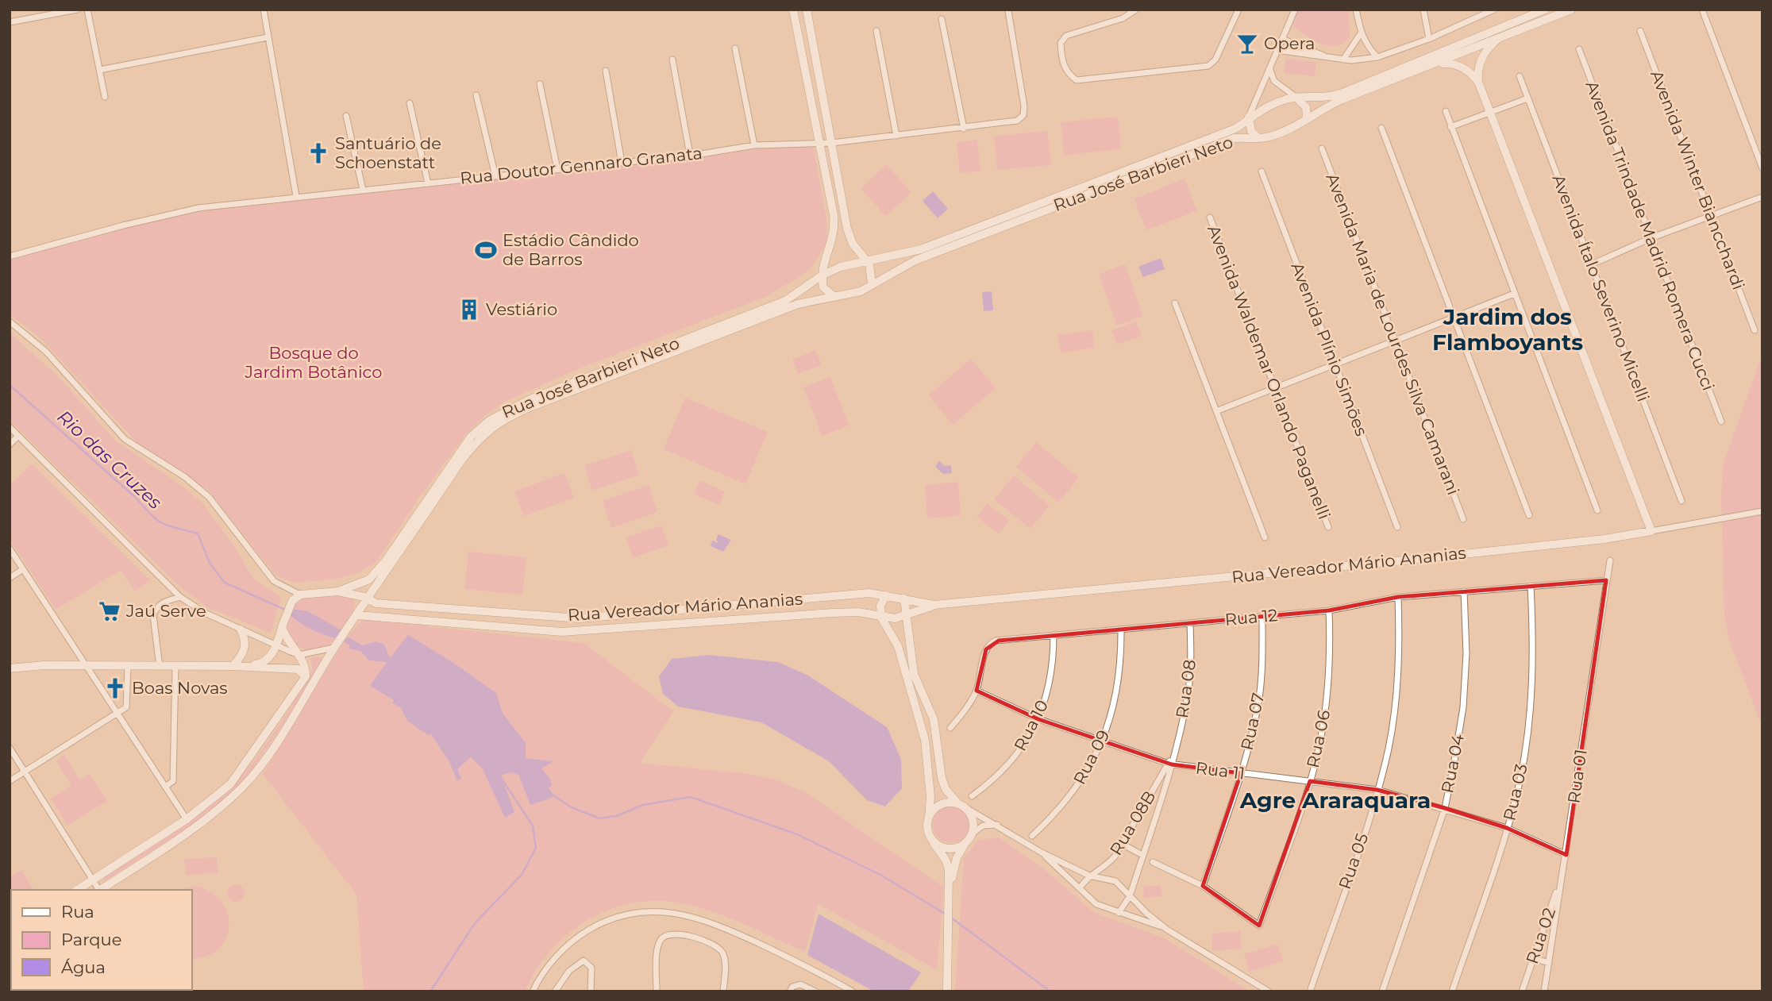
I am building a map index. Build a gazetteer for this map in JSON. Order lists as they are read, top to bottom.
{
  "streets": {
    "street": [
      "Rua Doutor Gennaro Granata",
      "Rua José Barbieri Neto",
      "Avenida Winter Biancchardi",
      "Avenida Trindade Madrid Romera Cucci",
      "Avenida Ítalo Severino Micelli",
      "Avenida Maria de Lourdes Silva Camarani",
      "Avenida Plínio Simões",
      "Avenida Waldemar Orlando Paganelli",
      "Rua Vereador Mário Ananias",
      "Rua 12",
      "Rua 08",
      "Rua 07",
      "Rua 10",
      "Rua 06",
      "Rua 09",
      "Rua 04",
      "Rua 11",
      "Rua 01",
      "Rua 03",
      "Rua 08B",
      "Rua 05",
      "Rua 02"
    ]
  },
  "crossings": [
    ["Rua José Barbieri Neto", "Rua Vereador Mário Ananias"],
    ["Rua 12", "Rua 08"],
    ["Rua 12", "Rua 07"],
    ["Rua 12", "Rua 10"],
    ["Rua 12", "Rua 06"],
    ["Rua 12", "Rua 09"],
    ["Rua 12", "Rua 04"],
    ["Rua 12", "Rua 11"],
    ["Rua 12", "Rua 01"],
    ["Rua 12", "Rua 03"],
    ["Rua 12", "Rua 05"],
    ["Rua 08", "Rua 11"],
    ["Rua 08", "Rua 08B"],
    ["Rua 07", "Rua 06"],
    ["Rua 07", "Rua 11"],
    ["Rua 10", "Rua 11"],
    ["Rua 06", "Rua 11"],
    ["Rua 09", "Rua 11"],
    ["Rua 04", "Rua 11"],
    ["Rua 11", "Rua 01"],
    ["Rua 11", "Rua 03"],
    ["Rua 11", "Rua 08B"],
    ["Rua 11", "Rua 05"],
    ["Rua 01", "Rua 02"]
  ],
  "districts": ["Jardim dos Flamboyants", "Agre Araraquara"],
  "water": ["Rio das Cruzes"],
  "parks": ["Bosque do Jardim Botânico"],
  "places": {
    "bar": ["Opera"],
    "church": ["Santuário de Schoenstatt", "Boas Novas"],
    "sports": ["Estádio Cândido de Barros"],
    "building": ["Vestiário"],
    "supermarket": ["Jaú Serve"]
  },
  "legend": ["Rua", "Parque", "Água"]
}
